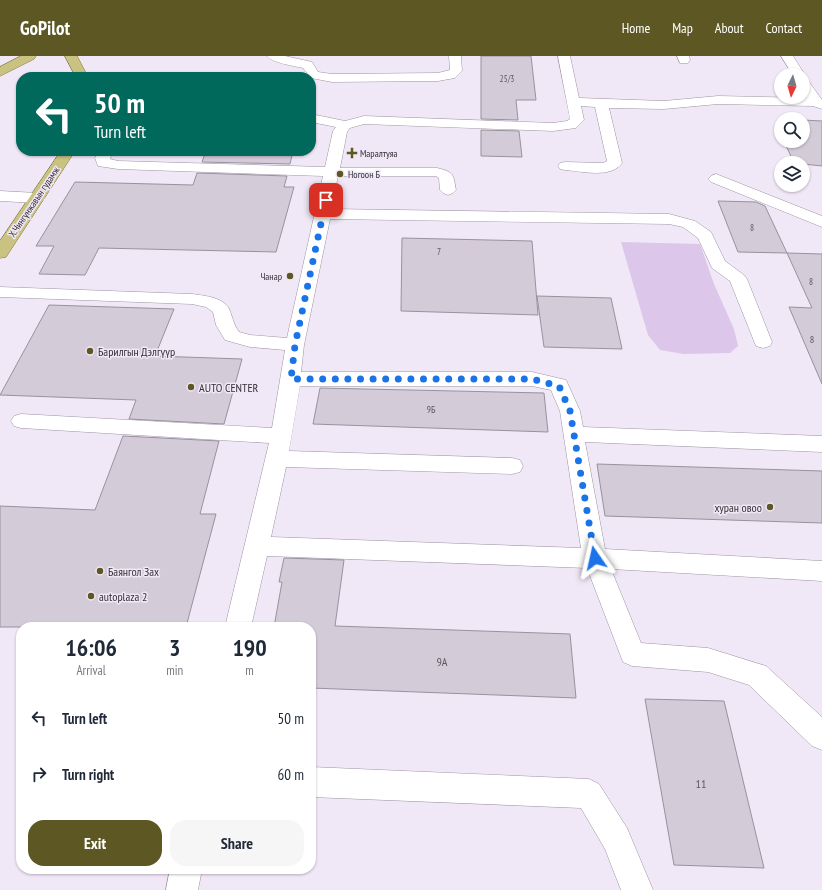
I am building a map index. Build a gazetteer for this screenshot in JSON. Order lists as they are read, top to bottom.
{
  "streets": {
    "main road": ["Х.Чингүнжавын гудамж"]
  },
  "places": {
    "health": ["Маралтуяа"],
    "other": [
      "Ногоон Б",
      "Чанар",
      "Барилгын Дэлгүүр",
      "AUTO CENTER",
      "хуран овоо",
      "Баянгол Зах",
      "autoplaza 2"
    ]
  },
  "house_numbers": [
    "25/3",
    "8",
    "7",
    "8",
    "8",
    "9Б",
    "9А",
    "11"
  ],
  "north": "bottom",
  "page": {
    "header": "GoPilot",
    "nav": [
      "Home",
      "Map",
      "About",
      "Contact"
    ],
    "turn": ["50 m", "Turn left"],
    "eta": [
      "16:06",
      "Arrival",
      "3",
      "min",
      "190",
      "m"
    ],
    "list": [
      {
        "name": "Turn left",
        "value": "50 m"
      },
      {
        "name": "Turn right",
        "value": "60 m"
      }
    ],
    "buttons": ["Exit", "Share"]
  }
}
